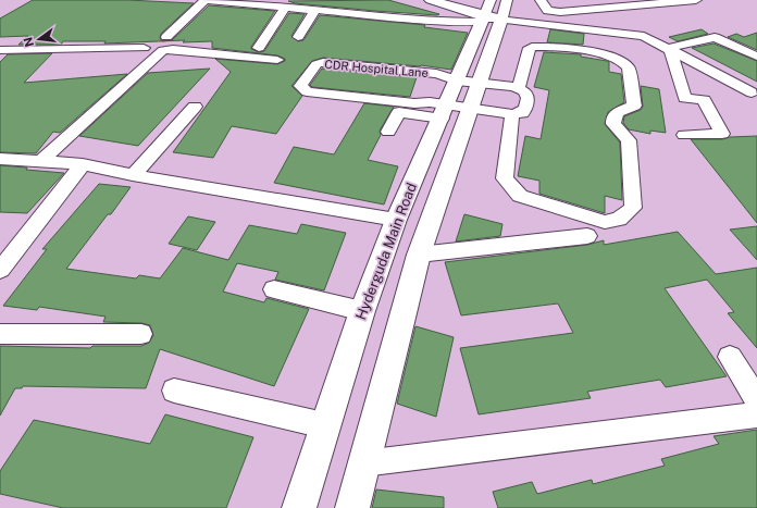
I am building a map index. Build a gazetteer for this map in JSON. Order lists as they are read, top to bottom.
{
  "streets": {
    "main road": ["Hyderguda Main Road"],
    "street": ["CDR Hospital Lane"]
  },
  "crossings": [
    ["CDR Hospital Lane", "Hyderguda Main Road"]
  ],
  "north": "left"
}
